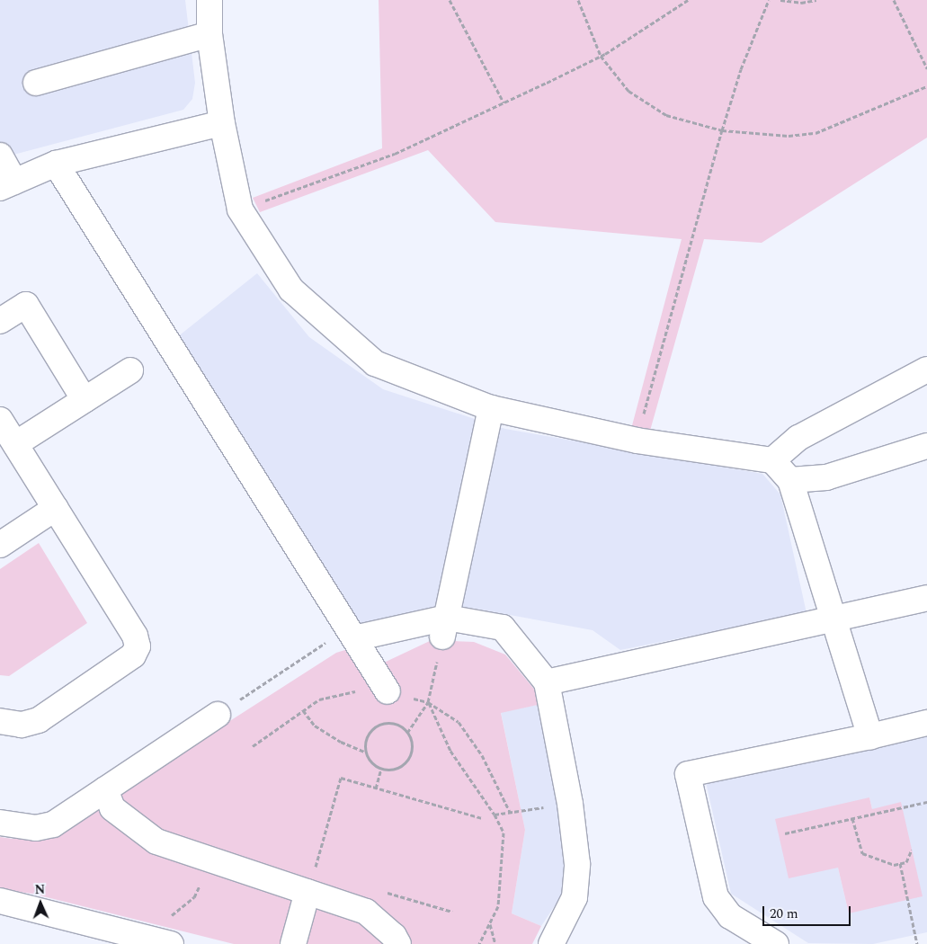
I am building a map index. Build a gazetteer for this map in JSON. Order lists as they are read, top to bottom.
{
  "scale_bar": "20 m",
  "north": "top"
}
